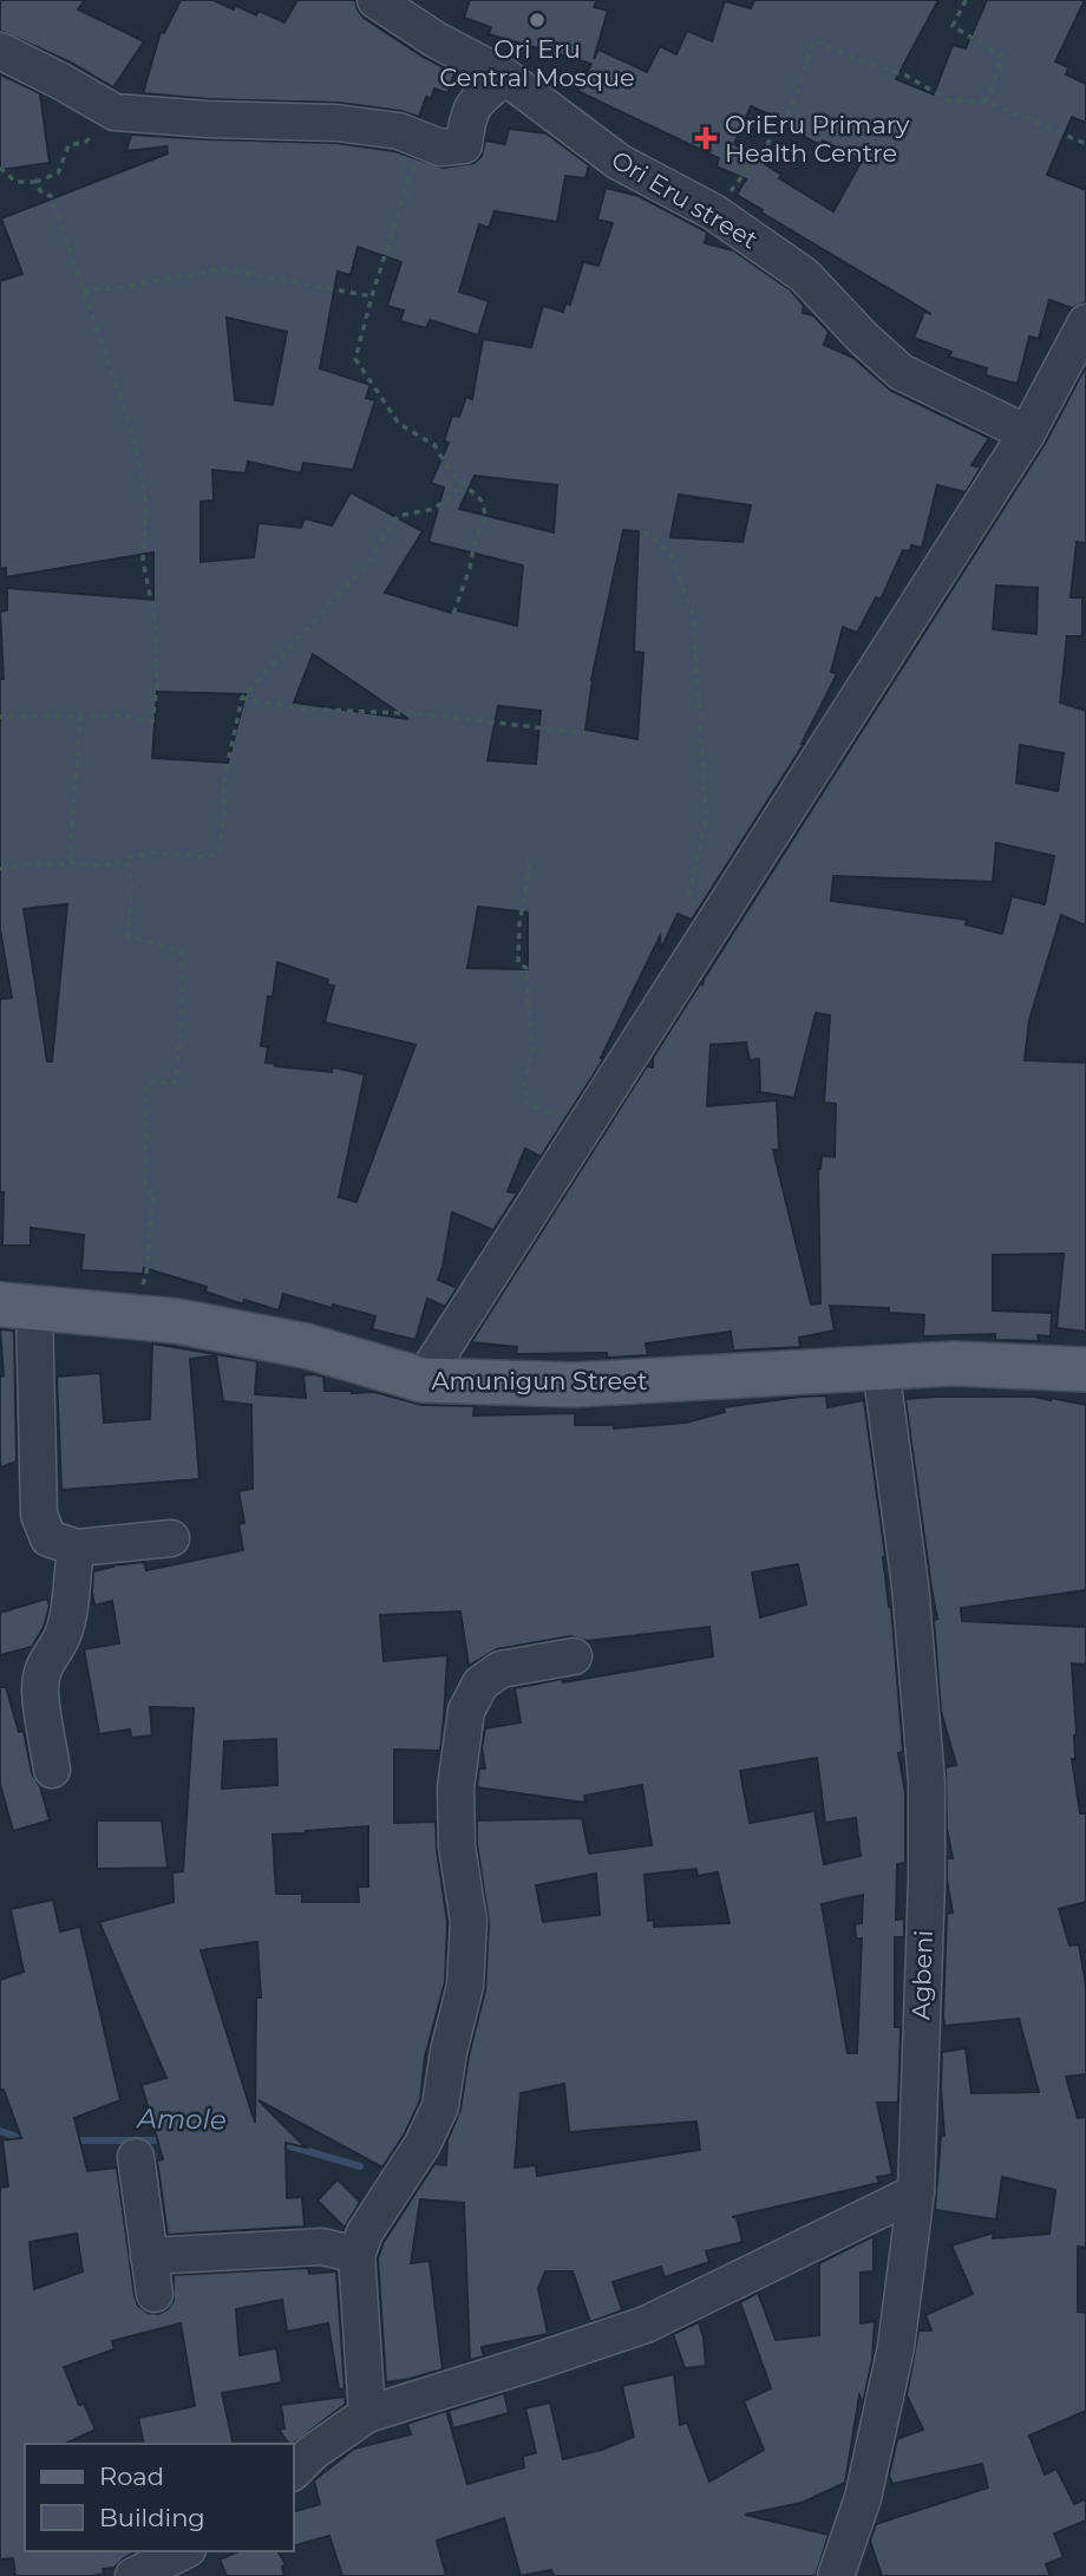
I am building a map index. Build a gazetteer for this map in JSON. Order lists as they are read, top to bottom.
{
  "streets": {
    "main road": ["Amunigun Street"],
    "street": ["Ori Eru street", "Agbeni"]
  },
  "crossings": [
    ["Amunigun Street", "Agbeni"]
  ],
  "water": ["Amole"],
  "places": {
    "other": ["Ori Eru Central Mosque"],
    "health": ["OriEru Primary Health Centre"]
  },
  "legend": ["Road", "Building"]
}
